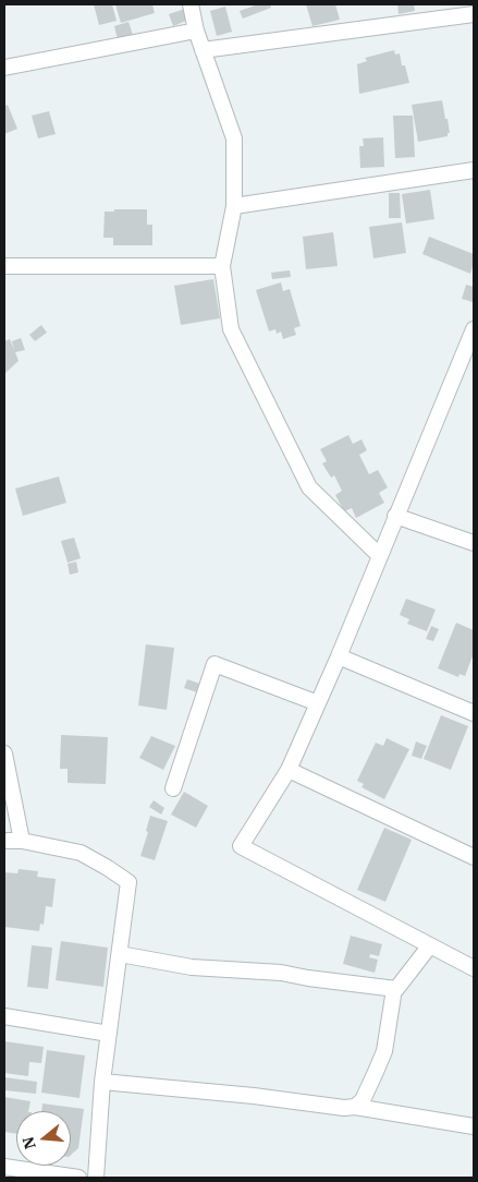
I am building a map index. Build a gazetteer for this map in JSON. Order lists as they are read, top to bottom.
{
  "north": "left"
}
